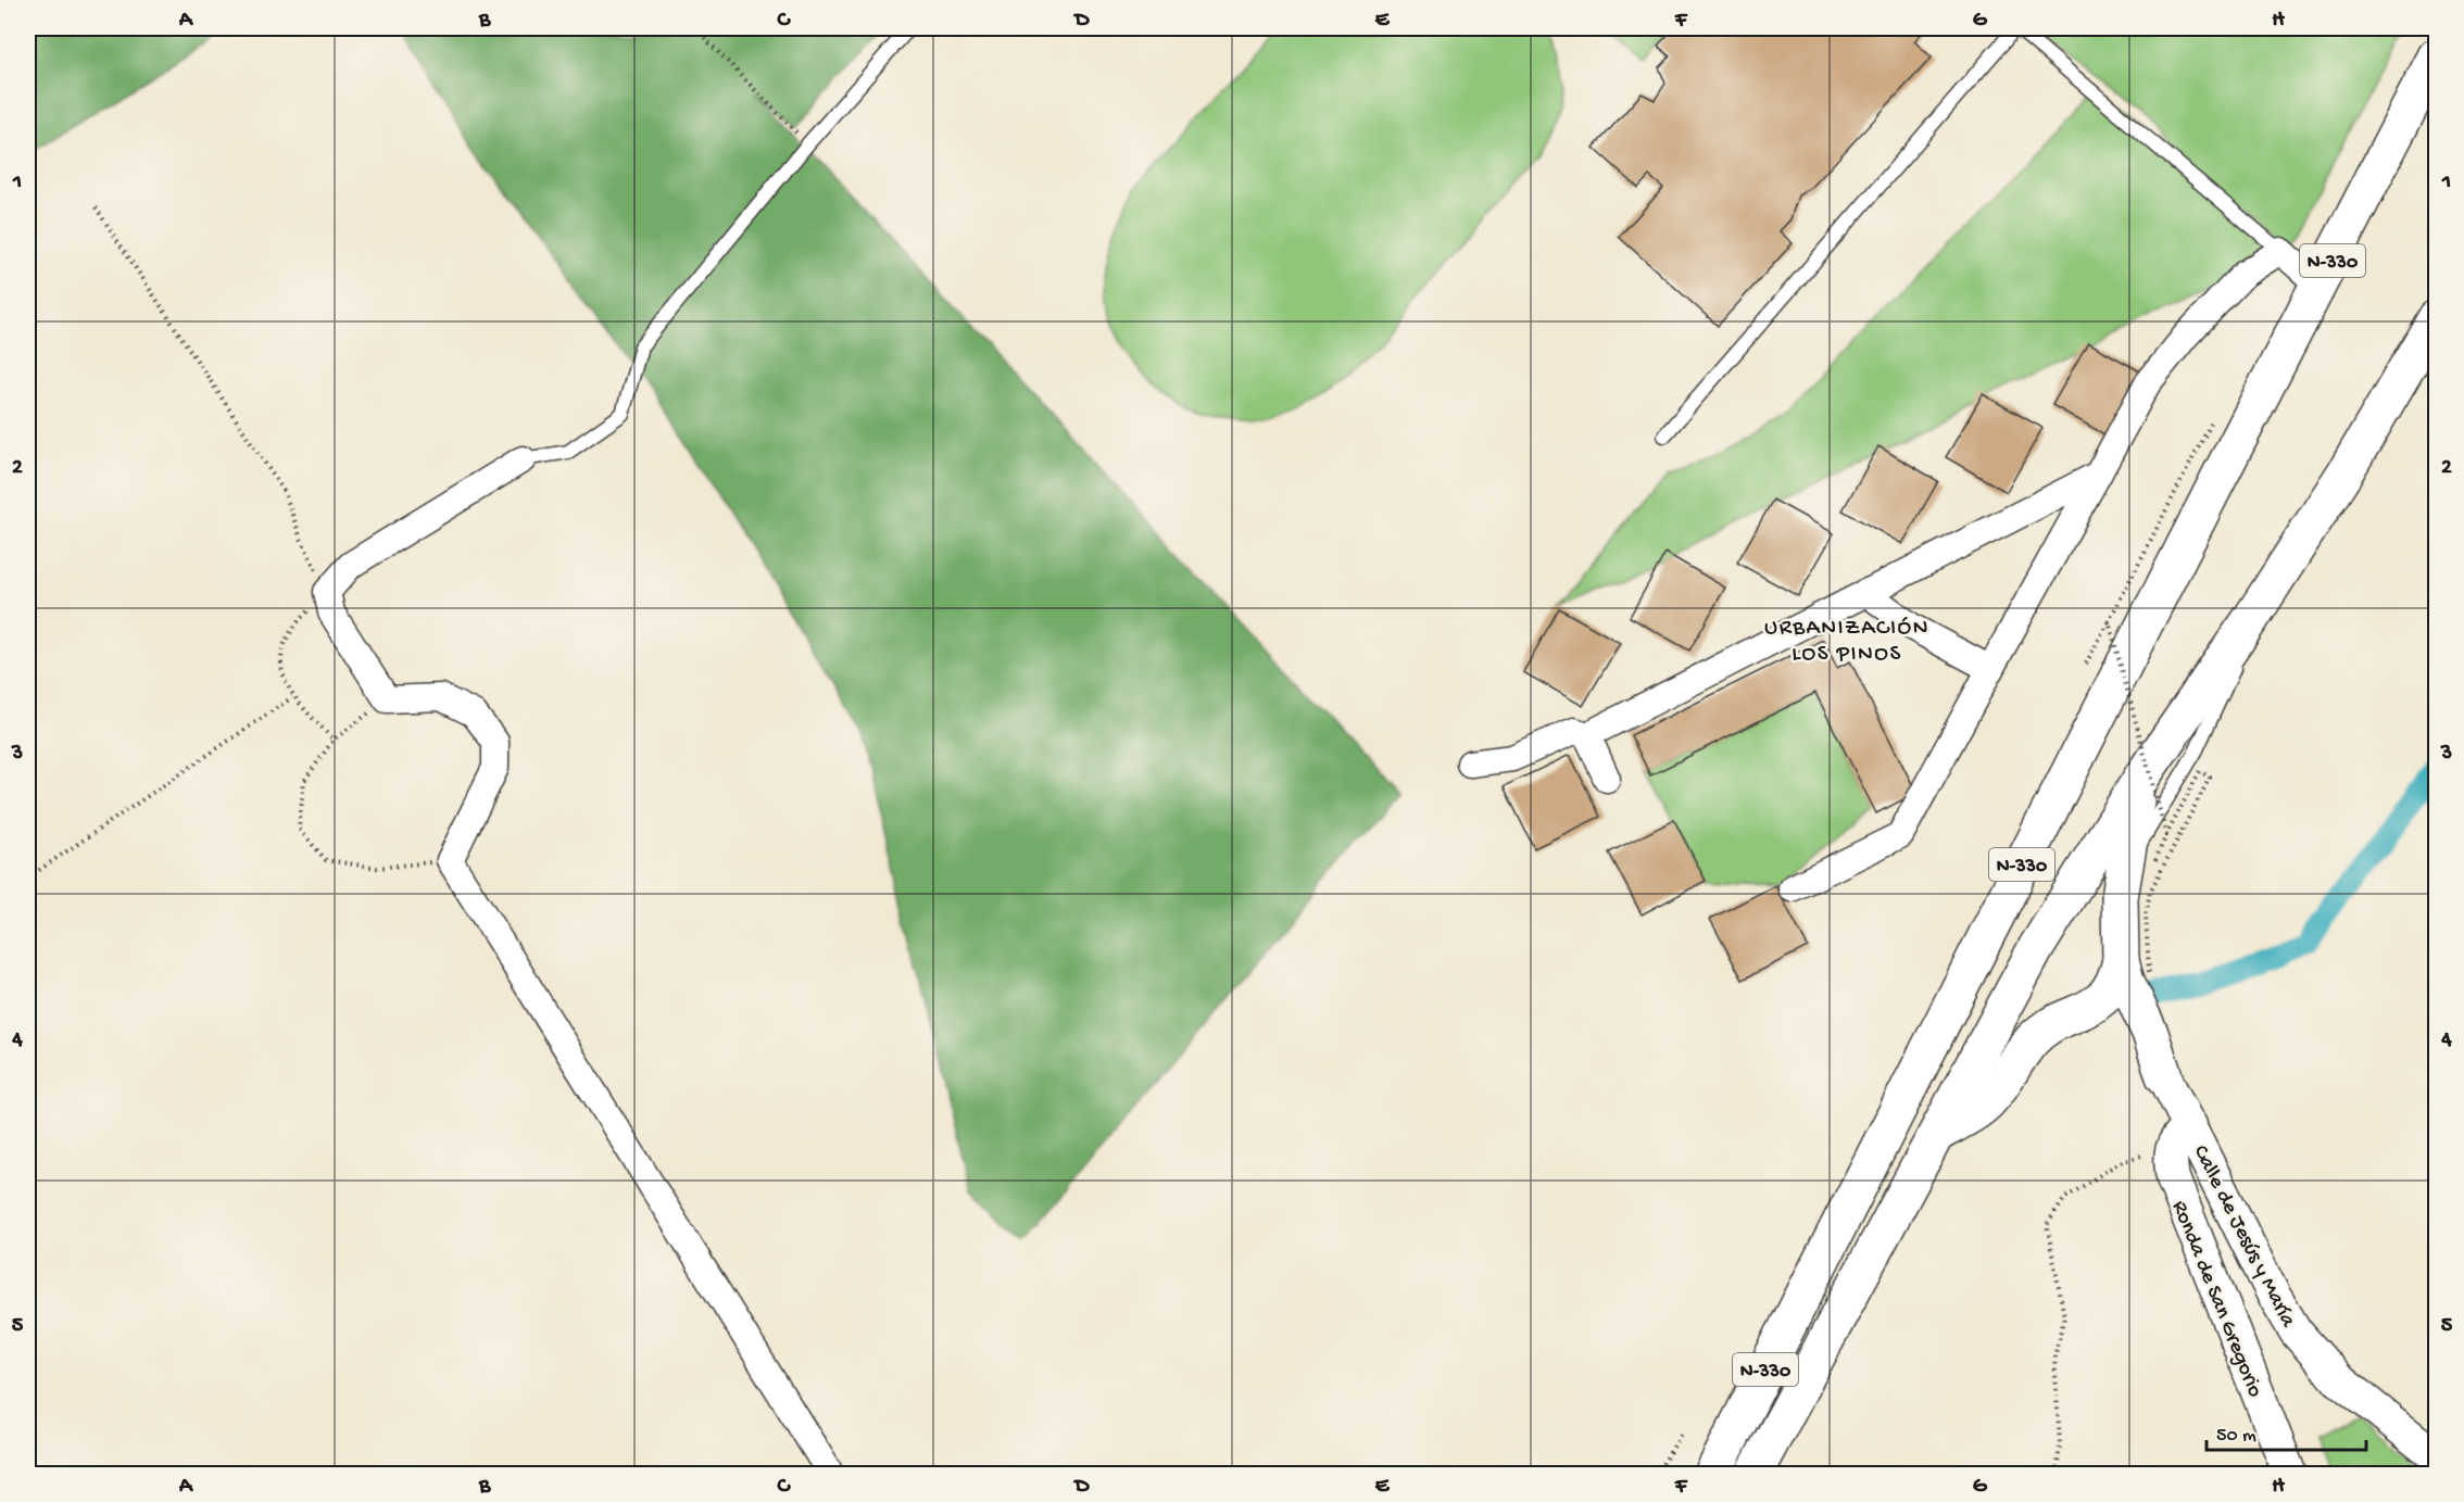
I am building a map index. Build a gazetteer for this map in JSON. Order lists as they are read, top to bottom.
{
  "streets": {
    "highway": ["N-330"],
    "street": ["Calle de Jesús y María", "Ronda de San Gregorio"]
  },
  "districts": ["URBANIZACIÓN LOS PINOS"],
  "scale_bar": "50 m",
  "grid": {
    "columns": [
      "A",
      "B",
      "C",
      "D",
      "E",
      "F",
      "G",
      "H"
    ],
    "rows": [
      "1",
      "2",
      "3",
      "4",
      "5"
    ]
  }
}
